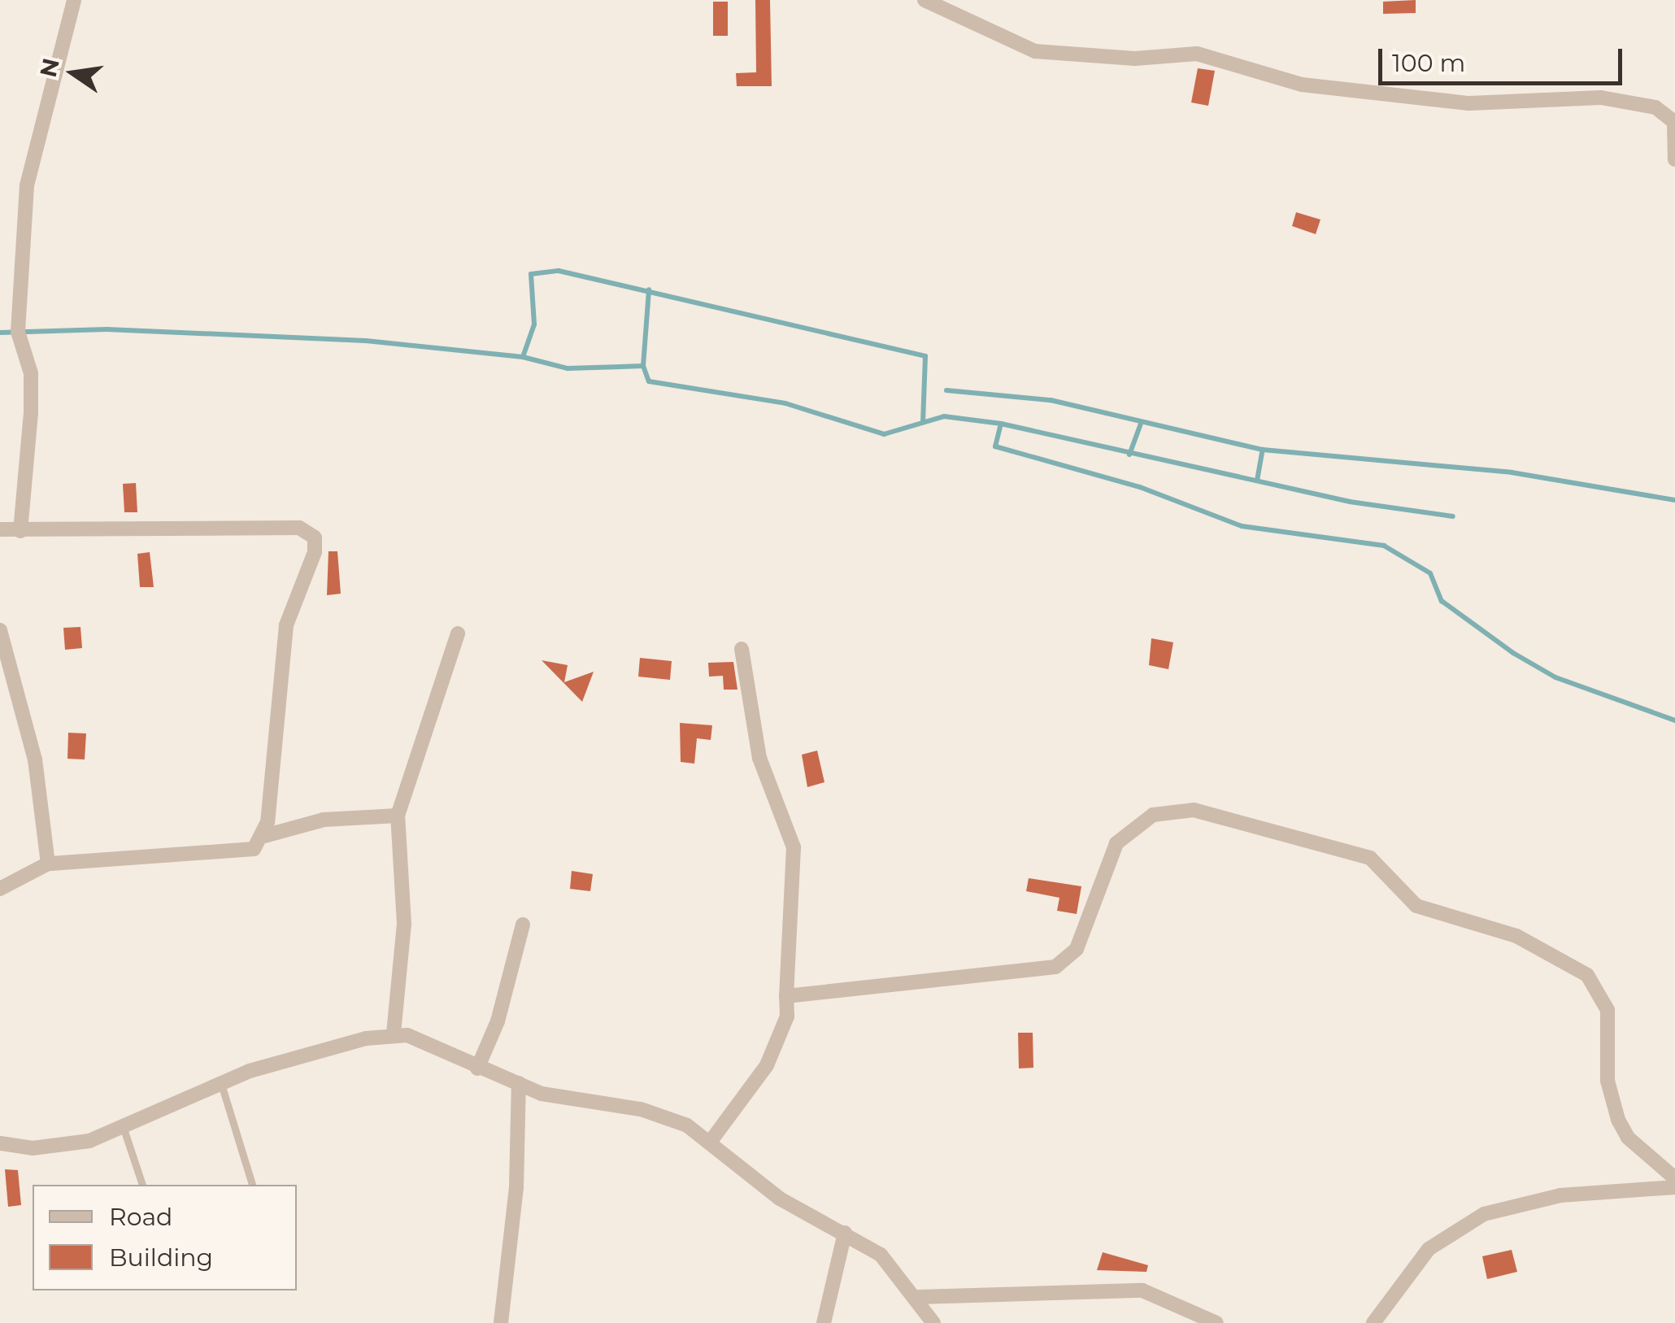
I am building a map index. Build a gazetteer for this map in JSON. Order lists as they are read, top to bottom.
{
  "legend": ["Road", "Building"],
  "scale_bar": "100 m",
  "north": "left"
}
